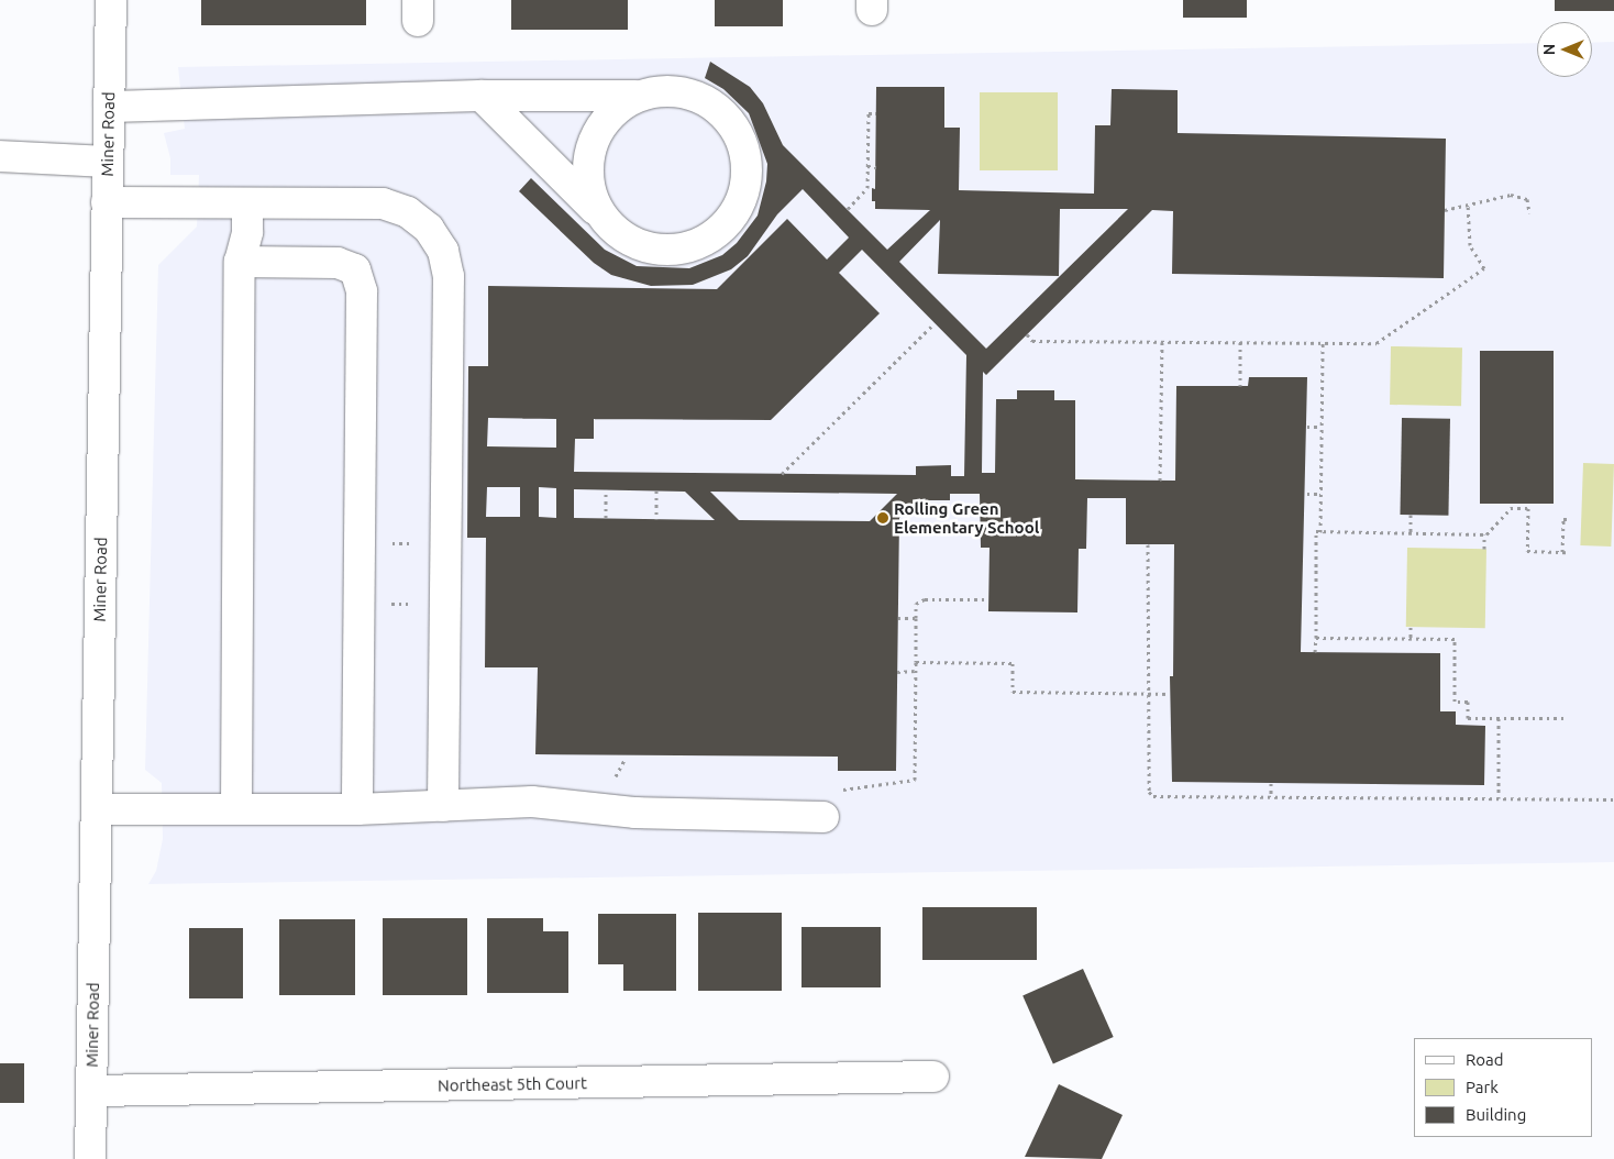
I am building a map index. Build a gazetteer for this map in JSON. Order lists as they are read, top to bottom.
{
  "streets": {
    "street": ["Miner Road", "Northeast 5th Court"]
  },
  "crossings": [
    ["Miner Road", "Northeast 5th Court"]
  ],
  "places": ["Rolling Green Elementary School"],
  "legend": ["Road", "Park", "Building"],
  "north": "left"
}
